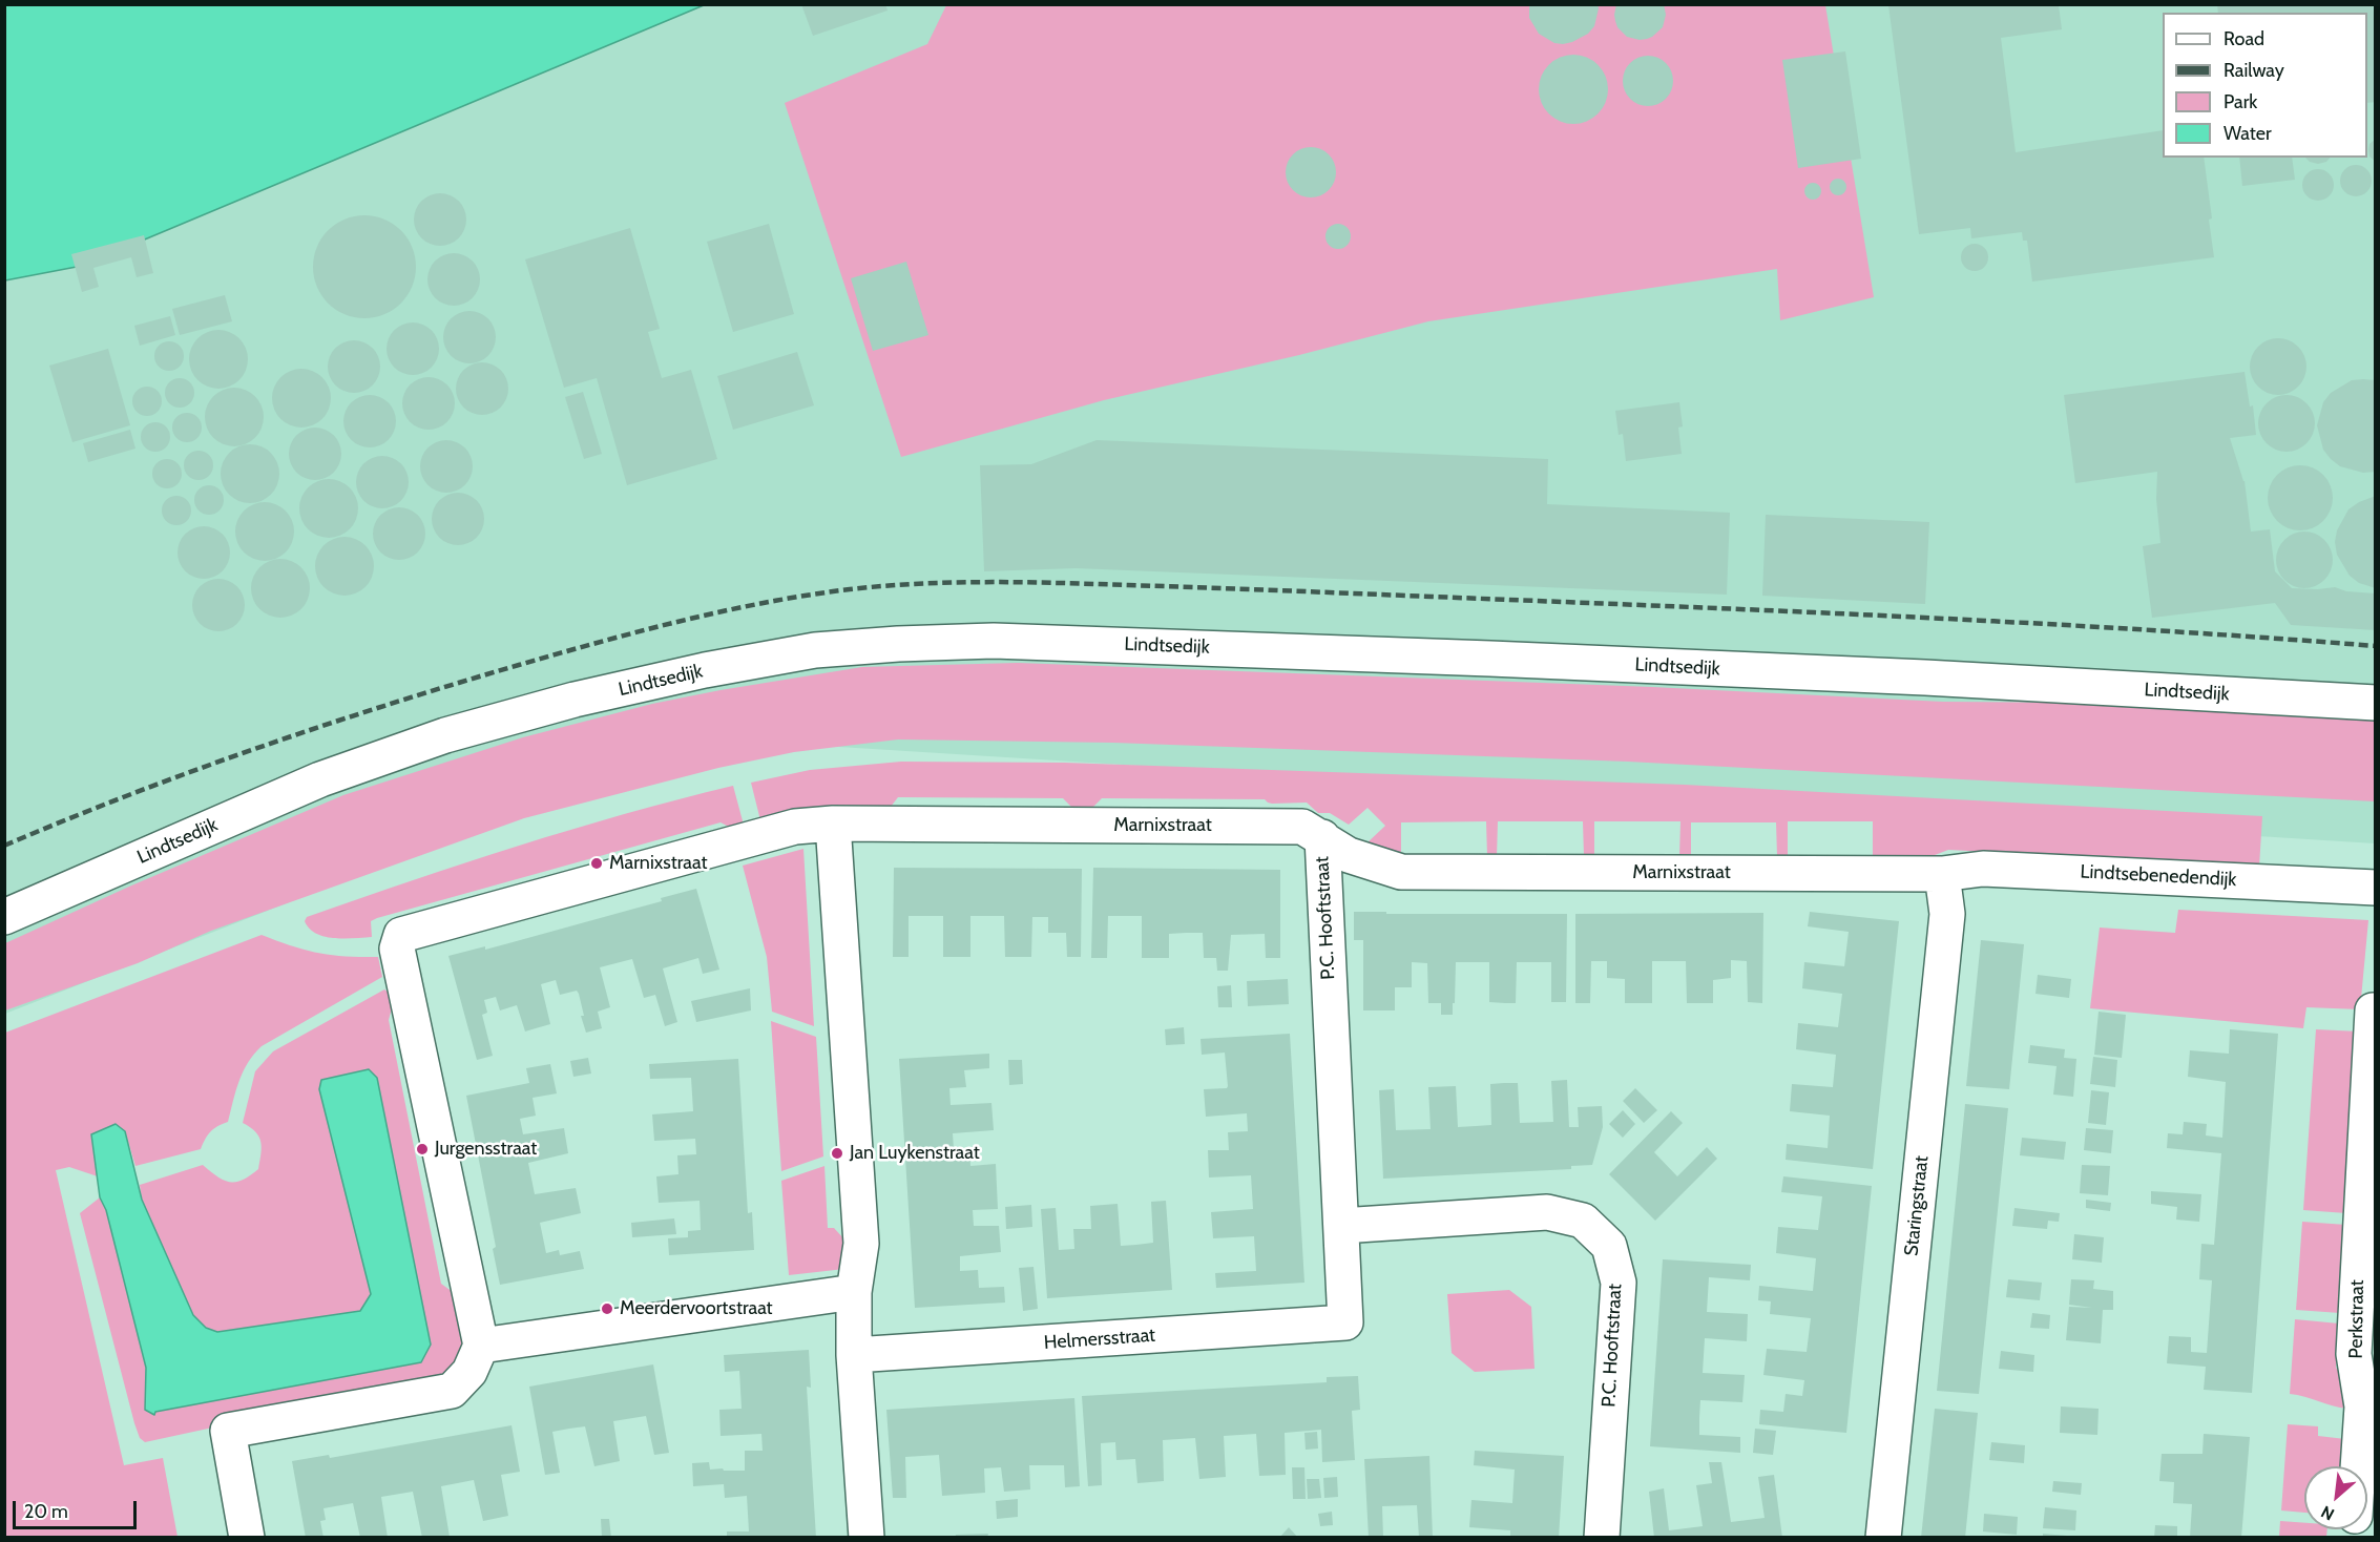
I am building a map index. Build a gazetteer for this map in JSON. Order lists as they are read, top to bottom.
{
  "streets": {
    "street": [
      "Lindtsedijk",
      "Marnixstraat",
      "Lindtsebenedendijk",
      "P.C. Hooftstraat",
      "Staringstraat",
      "Perkstraat",
      "Helmersstraat"
    ]
  },
  "crossings": [
    ["Marnixstraat", "Lindtsebenedendijk"],
    ["Marnixstraat", "P.C. Hooftstraat"],
    ["Marnixstraat", "Staringstraat"],
    ["Lindtsebenedendijk", "Staringstraat"],
    ["P.C. Hooftstraat", "Helmersstraat"]
  ],
  "places": [
    "Marnixstraat",
    "Jurgensstraat",
    "Jan Luykenstraat",
    "Meerdervoortstraat"
  ],
  "legend": [
    "Road",
    "Railway",
    "Park",
    "Water"
  ],
  "scale_bar": "20 m",
  "north": "bottom left"
}
